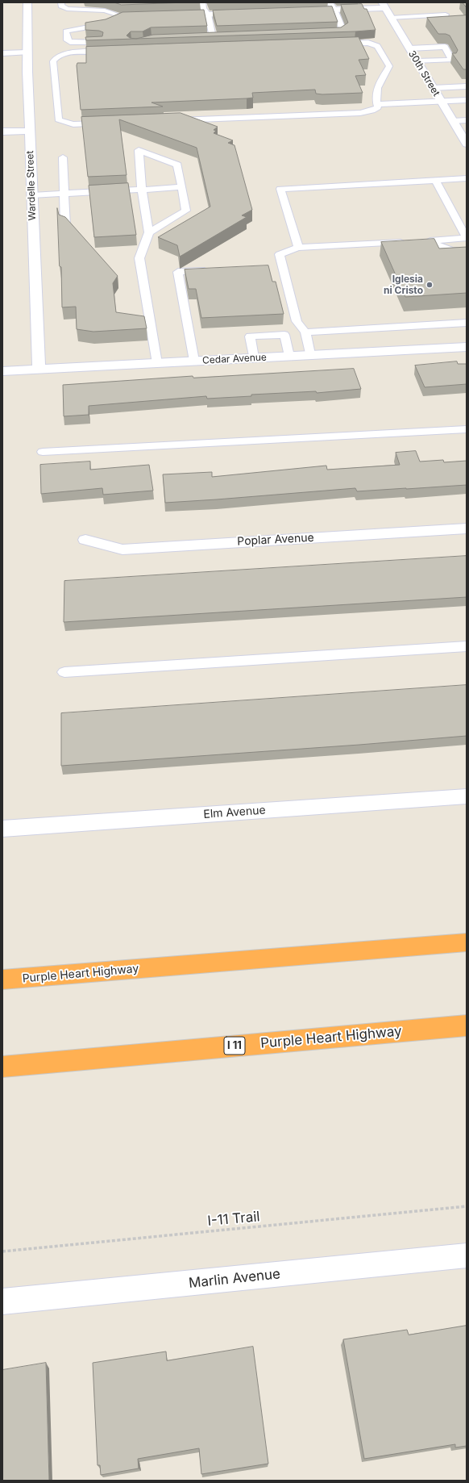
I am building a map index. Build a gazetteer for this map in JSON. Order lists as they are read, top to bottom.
{
  "streets": {
    "highway": ["Purple Heart Highway", "I 11"],
    "street": [
      "30th Street",
      "Wardelle Street",
      "Cedar Avenue",
      "Poplar Avenue",
      "Elm Avenue",
      "Marlin Avenue"
    ],
    "path": ["I-11 Trail"]
  },
  "crossings": [
    ["Wardelle Street", "Cedar Avenue"]
  ],
  "places": ["Iglesia ni Cristo"]
}
